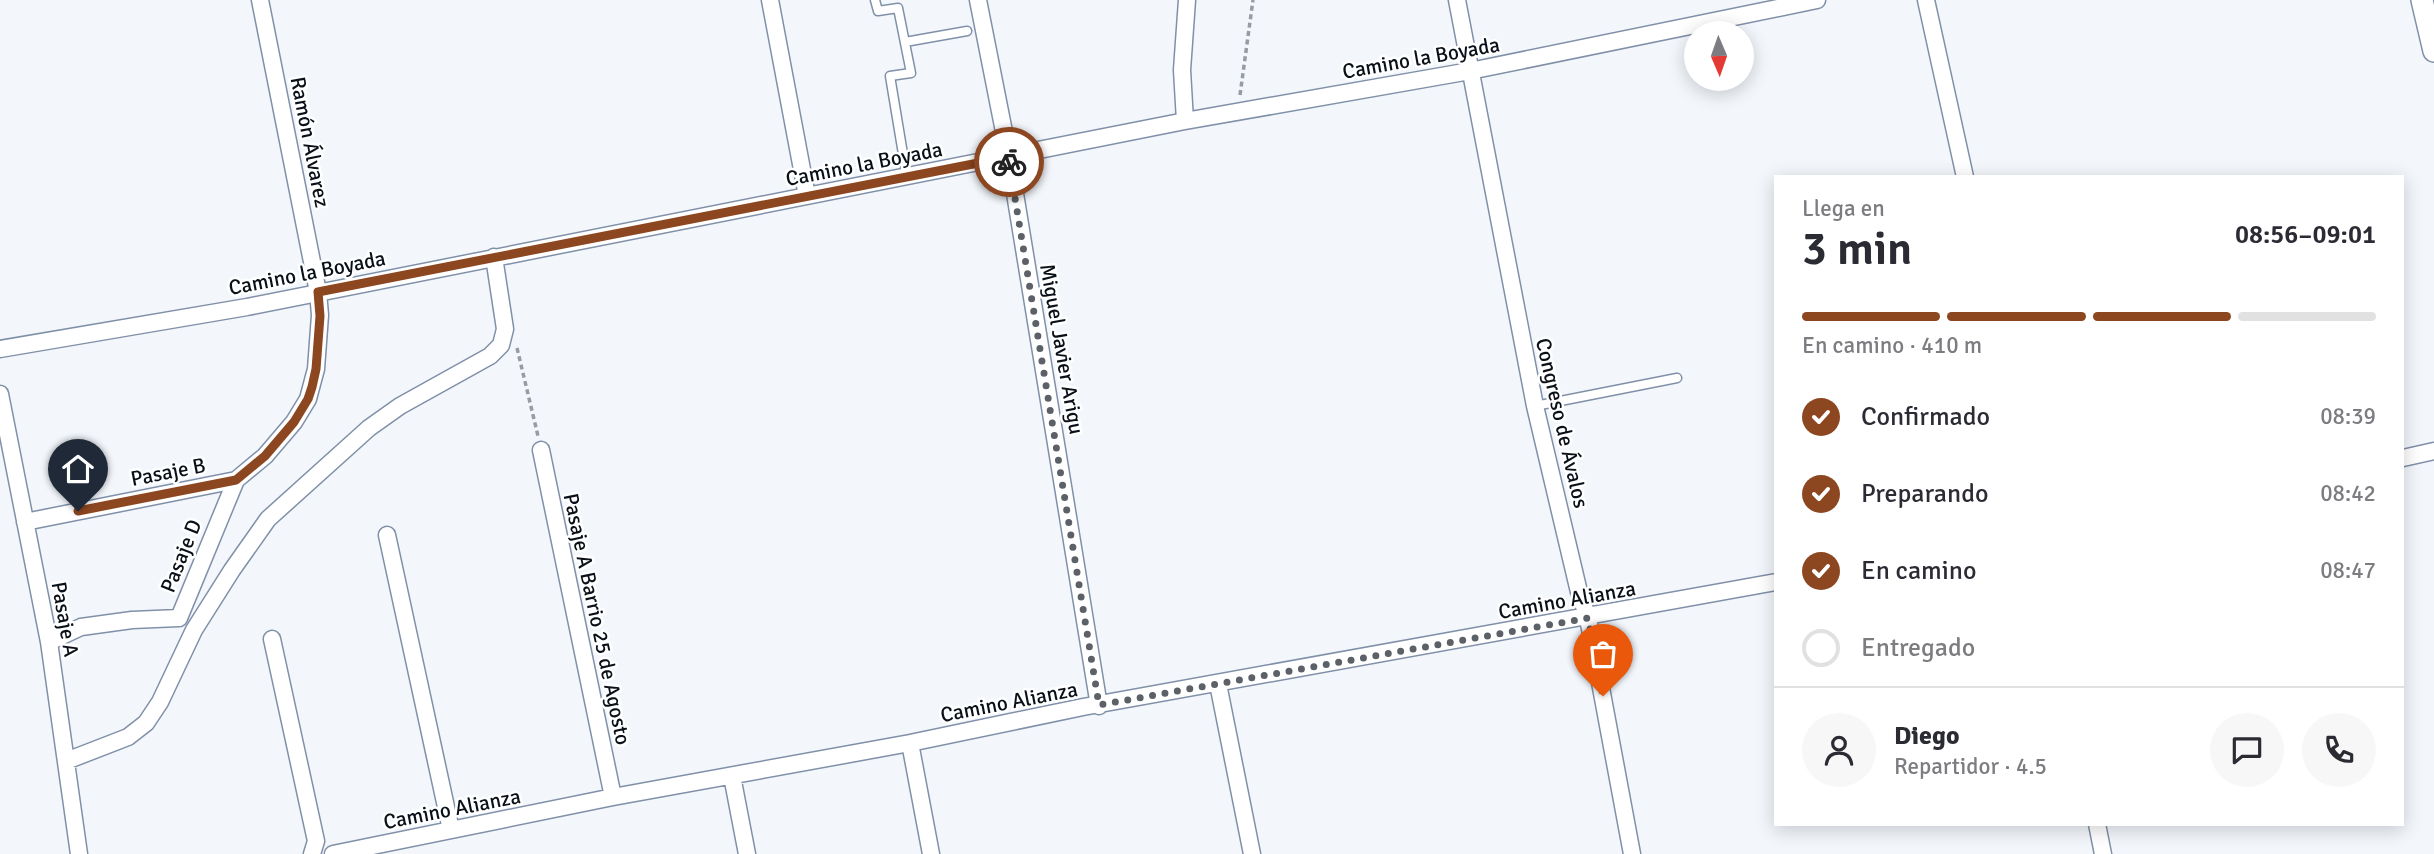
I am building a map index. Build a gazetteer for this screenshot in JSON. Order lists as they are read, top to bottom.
{
  "streets": {
    "street": [
      "Camino la Boyada",
      "Ramón Álvarez",
      "Miguel Javier Arigu",
      "Congreso de Ávalos",
      "Pasaje B",
      "Pasaje D",
      "Camino Alianza",
      "Pasaje A",
      "Pasaje A Barrio 25 de Agosto"
    ]
  },
  "crossings": [
    ["Camino la Boyada", "Ramón Álvarez"],
    ["Camino la Boyada", "Miguel Javier Arigu"],
    ["Camino la Boyada", "Congreso de Ávalos"],
    ["Camino la Boyada", "Pasaje D"],
    ["Ramón Álvarez", "Pasaje D"],
    ["Miguel Javier Arigu", "Camino Alianza"],
    ["Congreso de Ávalos", "Camino Alianza"],
    ["Pasaje B", "Pasaje D"],
    ["Pasaje B", "Pasaje A"],
    ["Camino Alianza", "Pasaje A Barrio 25 de Agosto"]
  ],
  "north": "bottom",
  "page": {
    "heading": ["3 min", "Llega en", "08:56–09:01"],
    "panel": ["Diego", "Repartidor · 4.5"],
    "bar": "En camino · 410 m",
    "list": [
      ["Confirmado", "08:39"],
      ["Preparando", "08:42"],
      ["En camino", "08:47"],
      "Entregado"
    ]
  }
}
